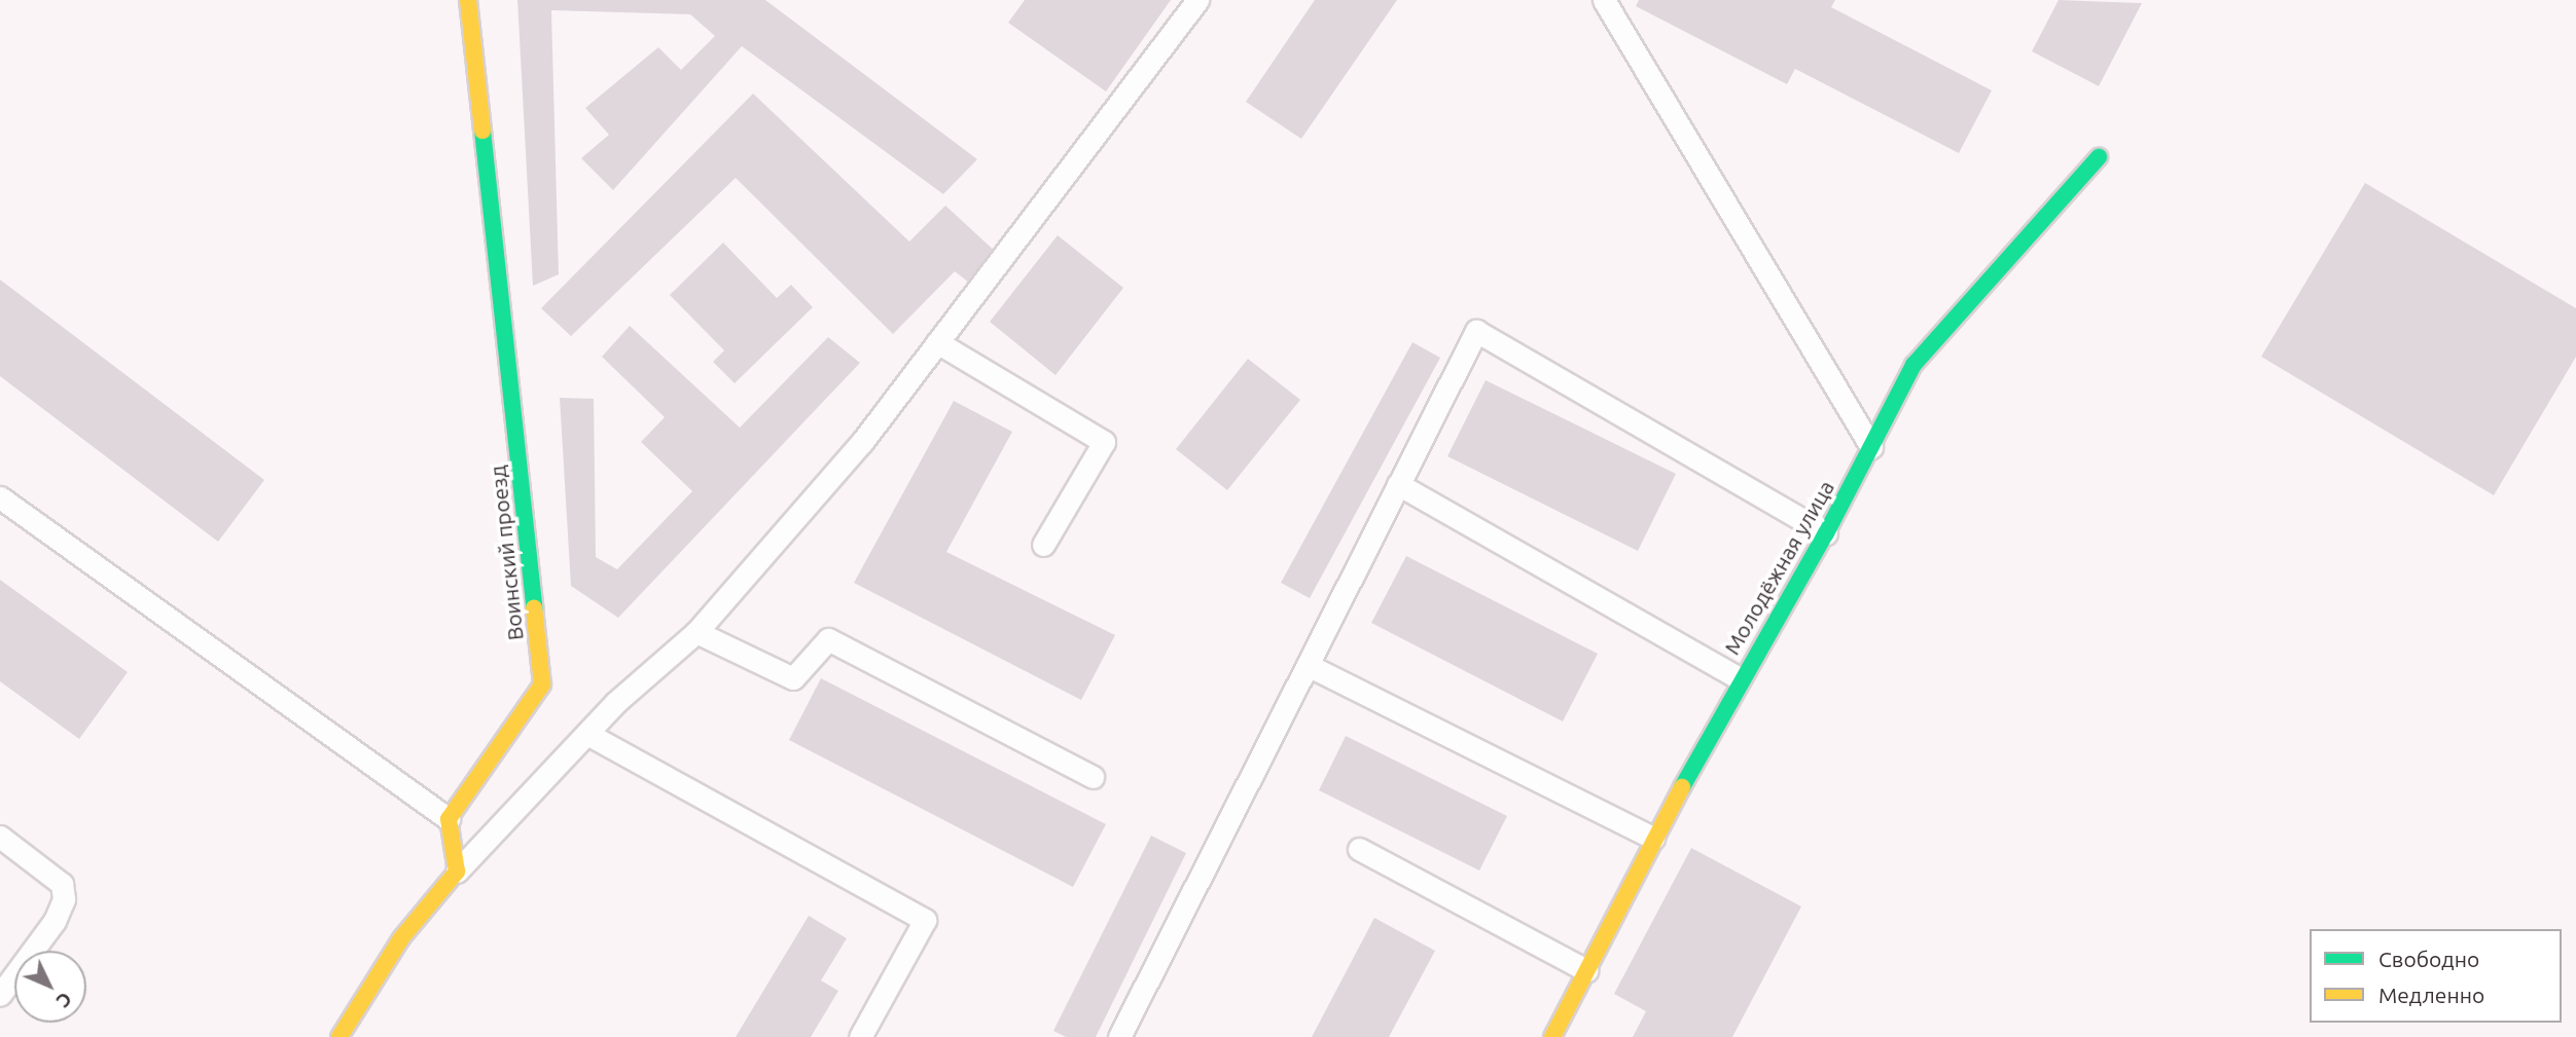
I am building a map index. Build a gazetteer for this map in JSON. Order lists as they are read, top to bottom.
{
  "streets": {
    "street": ["Воинский проезд", "Молодёжная улица"]
  },
  "legend": ["Свободно", "Медленно"],
  "north": "bottom right"
}
